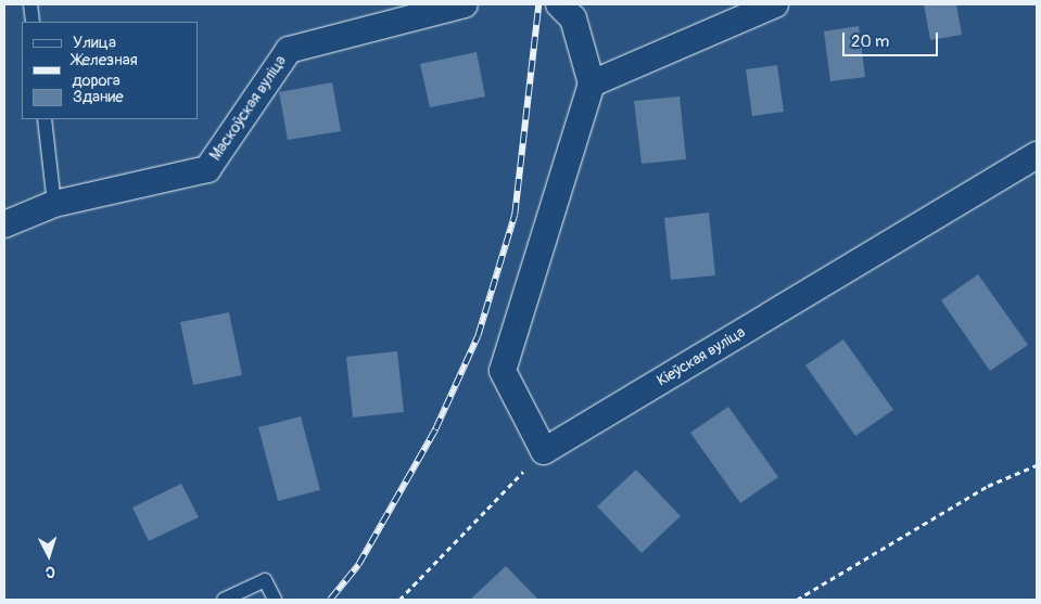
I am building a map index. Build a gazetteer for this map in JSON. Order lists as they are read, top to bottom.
{
  "streets": {
    "street": ["Маскоўская вуліца", "Кіеўская вуліца"]
  },
  "legend": ["Улица", "Железная дорога", "Здание"],
  "scale_bar": "20 m",
  "north": "bottom"
}
